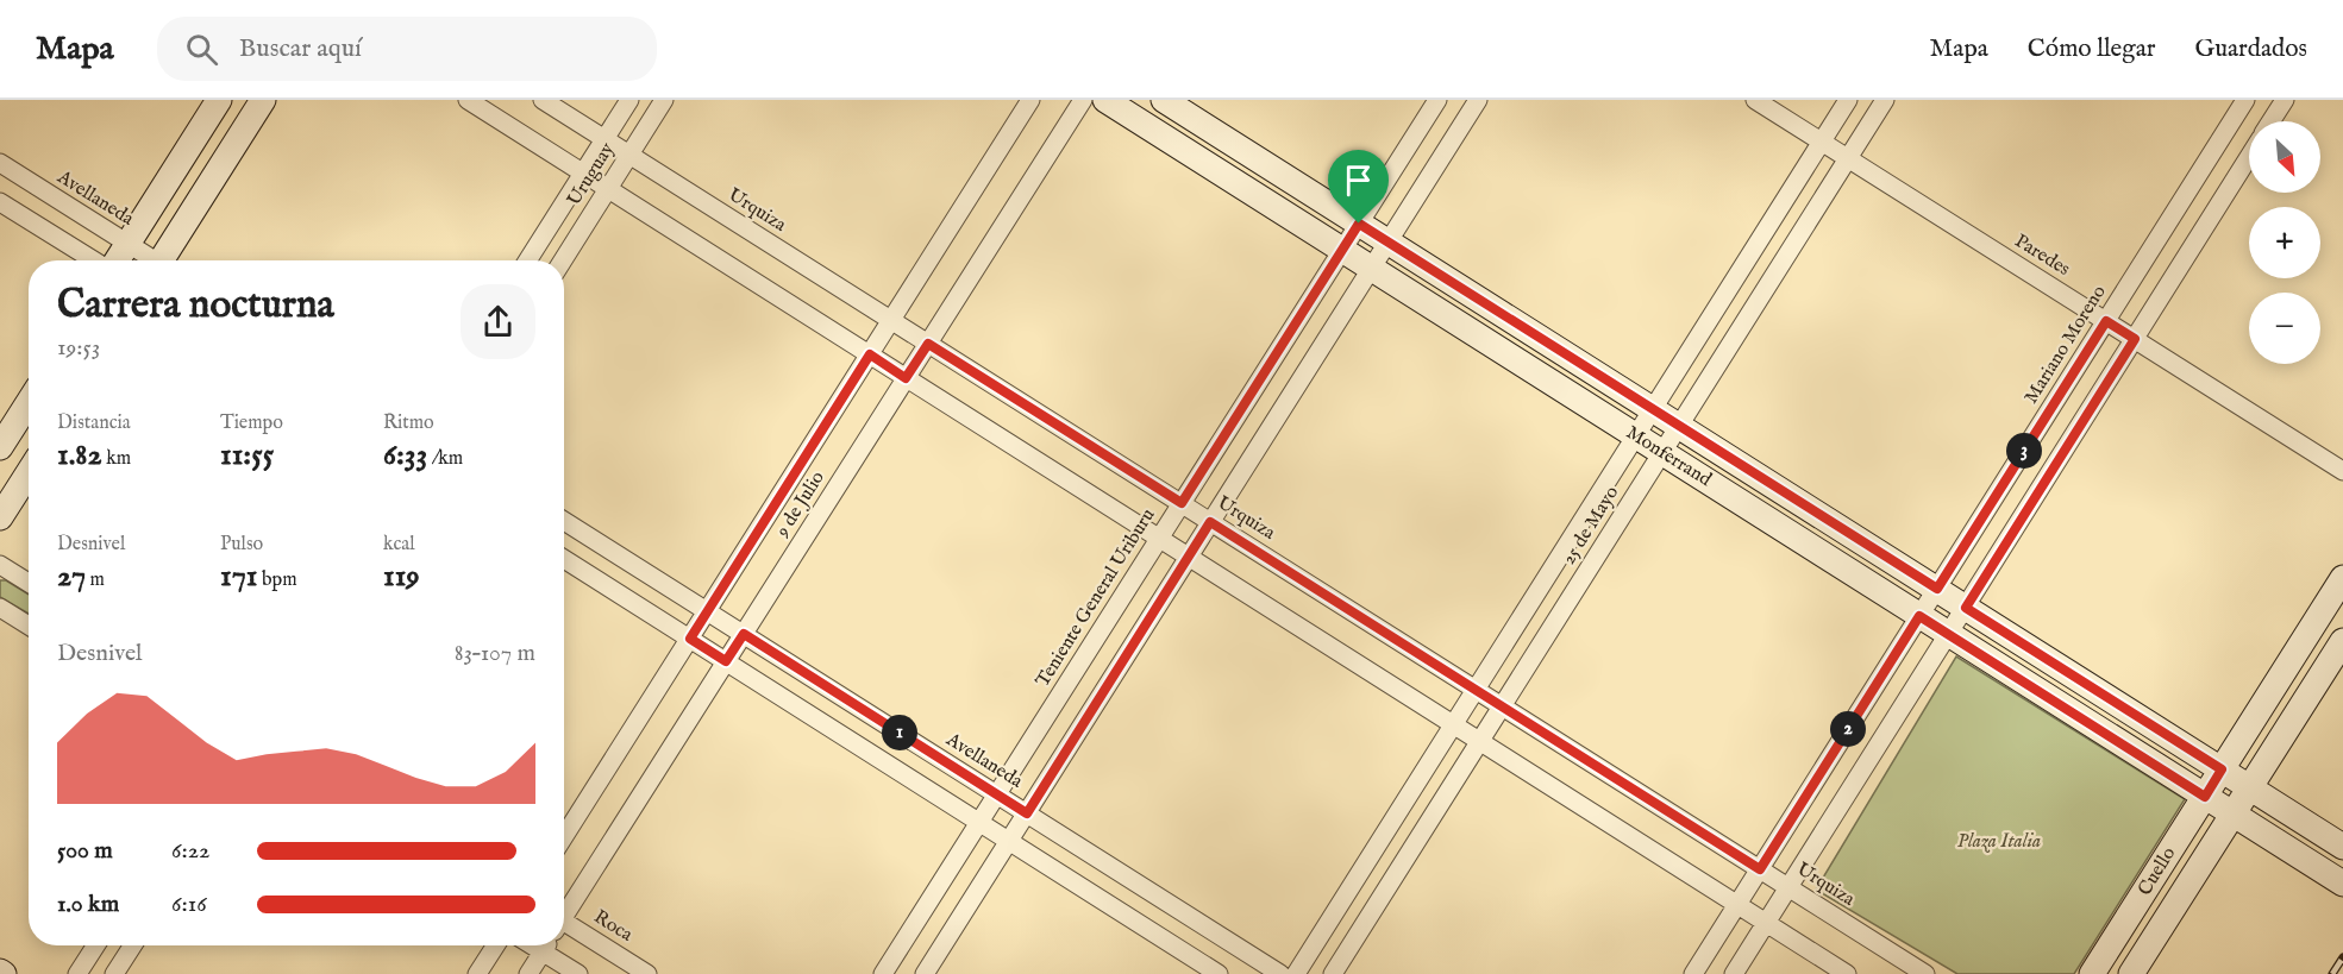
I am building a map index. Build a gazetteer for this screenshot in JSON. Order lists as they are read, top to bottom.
{
  "streets": {
    "street": [
      "Uruguay",
      "Avellaneda",
      "Urquiza",
      "Paredes",
      "Mariano Moreno",
      "Monferrand",
      "9 de Julio",
      "25 de Mayo",
      "Teniente General Uriburu",
      "Cuello",
      "Roca"
    ]
  },
  "crossings": [
    ["Uruguay", "Urquiza"],
    ["Avellaneda", "9 de Julio"],
    ["Avellaneda", "Teniente General Uriburu"],
    ["Urquiza", "Mariano Moreno"],
    ["Urquiza", "9 de Julio"],
    ["Urquiza", "25 de Mayo"],
    ["Urquiza", "Teniente General Uriburu"],
    ["Paredes", "Mariano Moreno"],
    ["Paredes", "25 de Mayo"],
    ["Mariano Moreno", "Monferrand"],
    ["Monferrand", "25 de Mayo"],
    ["Monferrand", "Teniente General Uriburu"],
    ["Monferrand", "Cuello"]
  ],
  "parks": ["Plaza Italia"],
  "north": "bottom right",
  "page": {
    "header": "Mapa",
    "search": "Buscar aquí",
    "nav": ["Mapa", "Cómo llegar", "Guardados"],
    "map_buttons": ["+", "−"],
    "heading": ["Carrera nocturna", "19:53"],
    "stats": [
      ["Distancia", "1.82 km"],
      ["Tiempo", "11:55"],
      ["Ritmo", "6:33 /km"],
      ["Desnivel", "27 m"],
      ["Pulso", "171 bpm"],
      ["kcal", "119"]
    ],
    "pins": ["3", "2", "1"],
    "chart": ["Desnivel", "83–107 m"],
    "list": [
      {
        "name": "500 m",
        "note": "6:22"
      },
      {
        "name": "1.0 km",
        "note": "6:16"
      }
    ]
  }
}
